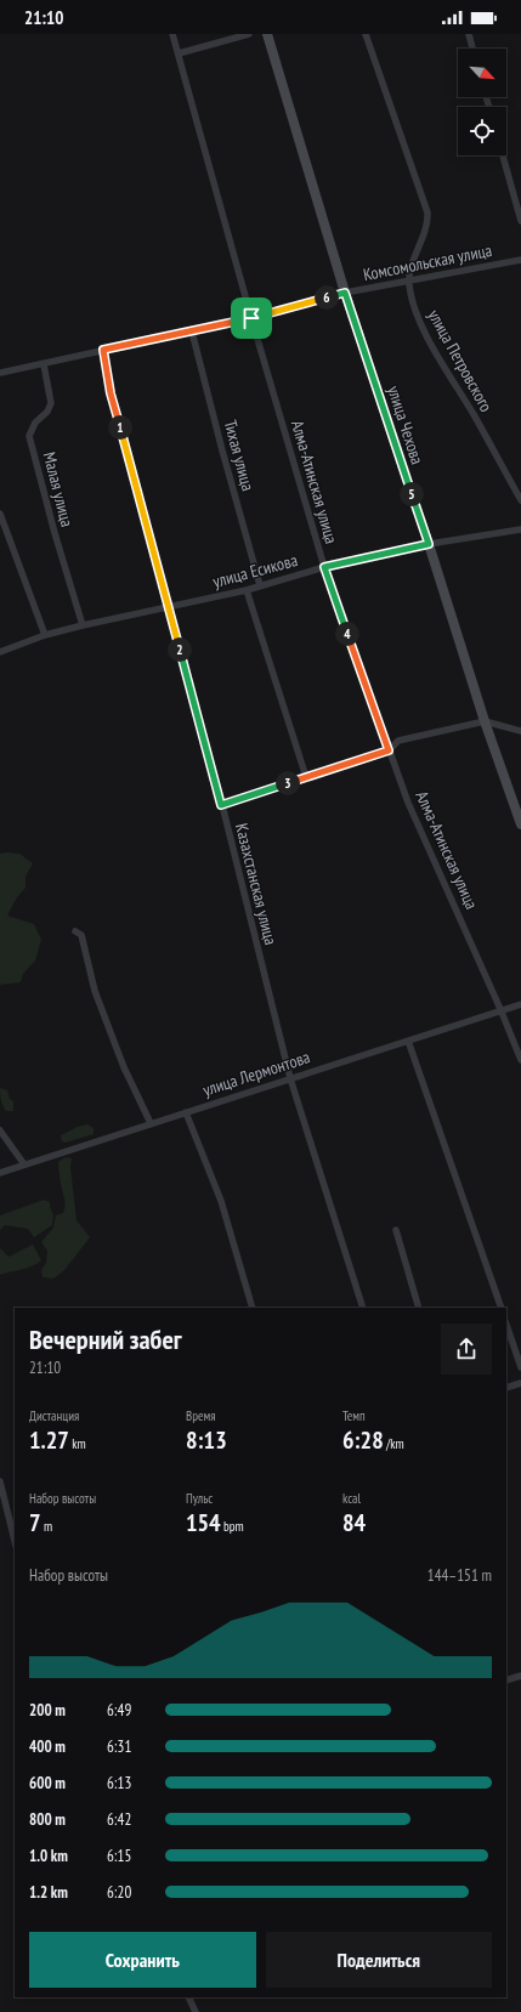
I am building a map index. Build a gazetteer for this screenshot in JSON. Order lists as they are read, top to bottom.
{
  "streets": {
    "street": [
      "Комсомольская улица",
      "улица Петровского",
      "улица Чехова",
      "Тихая улица",
      "Алма-Атинская улица",
      "Малая улица",
      "улица Есикова",
      "Казахстанская улица",
      "улица Лермонтова"
    ]
  },
  "crossings": [
    ["Комсомольская улица", "улица Петровского"],
    ["Комсомольская улица", "улица Чехова"],
    ["Комсомольская улица", "Тихая улица"],
    ["Комсомольская улица", "Алма-Атинская улица"],
    ["Комсомольская улица", "Малая улица"],
    ["Комсомольская улица", "Казахстанская улица"],
    ["улица Чехова", "улица Есикова"],
    ["Тихая улица", "улица Есикова"],
    ["Алма-Атинская улица", "улица Есикова"],
    ["Алма-Атинская улица", "улица Лермонтова"],
    ["Малая улица", "улица Есикова"],
    ["улица Есикова", "Казахстанская улица"],
    ["Казахстанская улица", "улица Лермонтова"]
  ],
  "north": "bottom right",
  "page": {
    "status": "21:10",
    "pins": [
      "6",
      "1",
      "5",
      "4",
      "2",
      "3"
    ],
    "heading": ["Вечерний забег", "21:10"],
    "stats": [
      ["Дистанция", "1.27 km"],
      ["Время", "8:13"],
      ["Темп", "6:28 /km"],
      ["Набор высоты", "7 m"],
      ["Пульс", "154 bpm"],
      ["kcal", "84"]
    ],
    "chart": ["Набор высоты", "144–151 m"],
    "list": [
      {
        "name": "200 m",
        "note": "6:49"
      },
      {
        "name": "400 m",
        "note": "6:31"
      },
      {
        "name": "600 m",
        "note": "6:13"
      },
      {
        "name": "800 m",
        "note": "6:42"
      },
      {
        "name": "1.0 km",
        "note": "6:15"
      },
      {
        "name": "1.2 km",
        "note": "6:20"
      }
    ],
    "buttons": ["Сохранить", "Поделиться"]
  }
}
